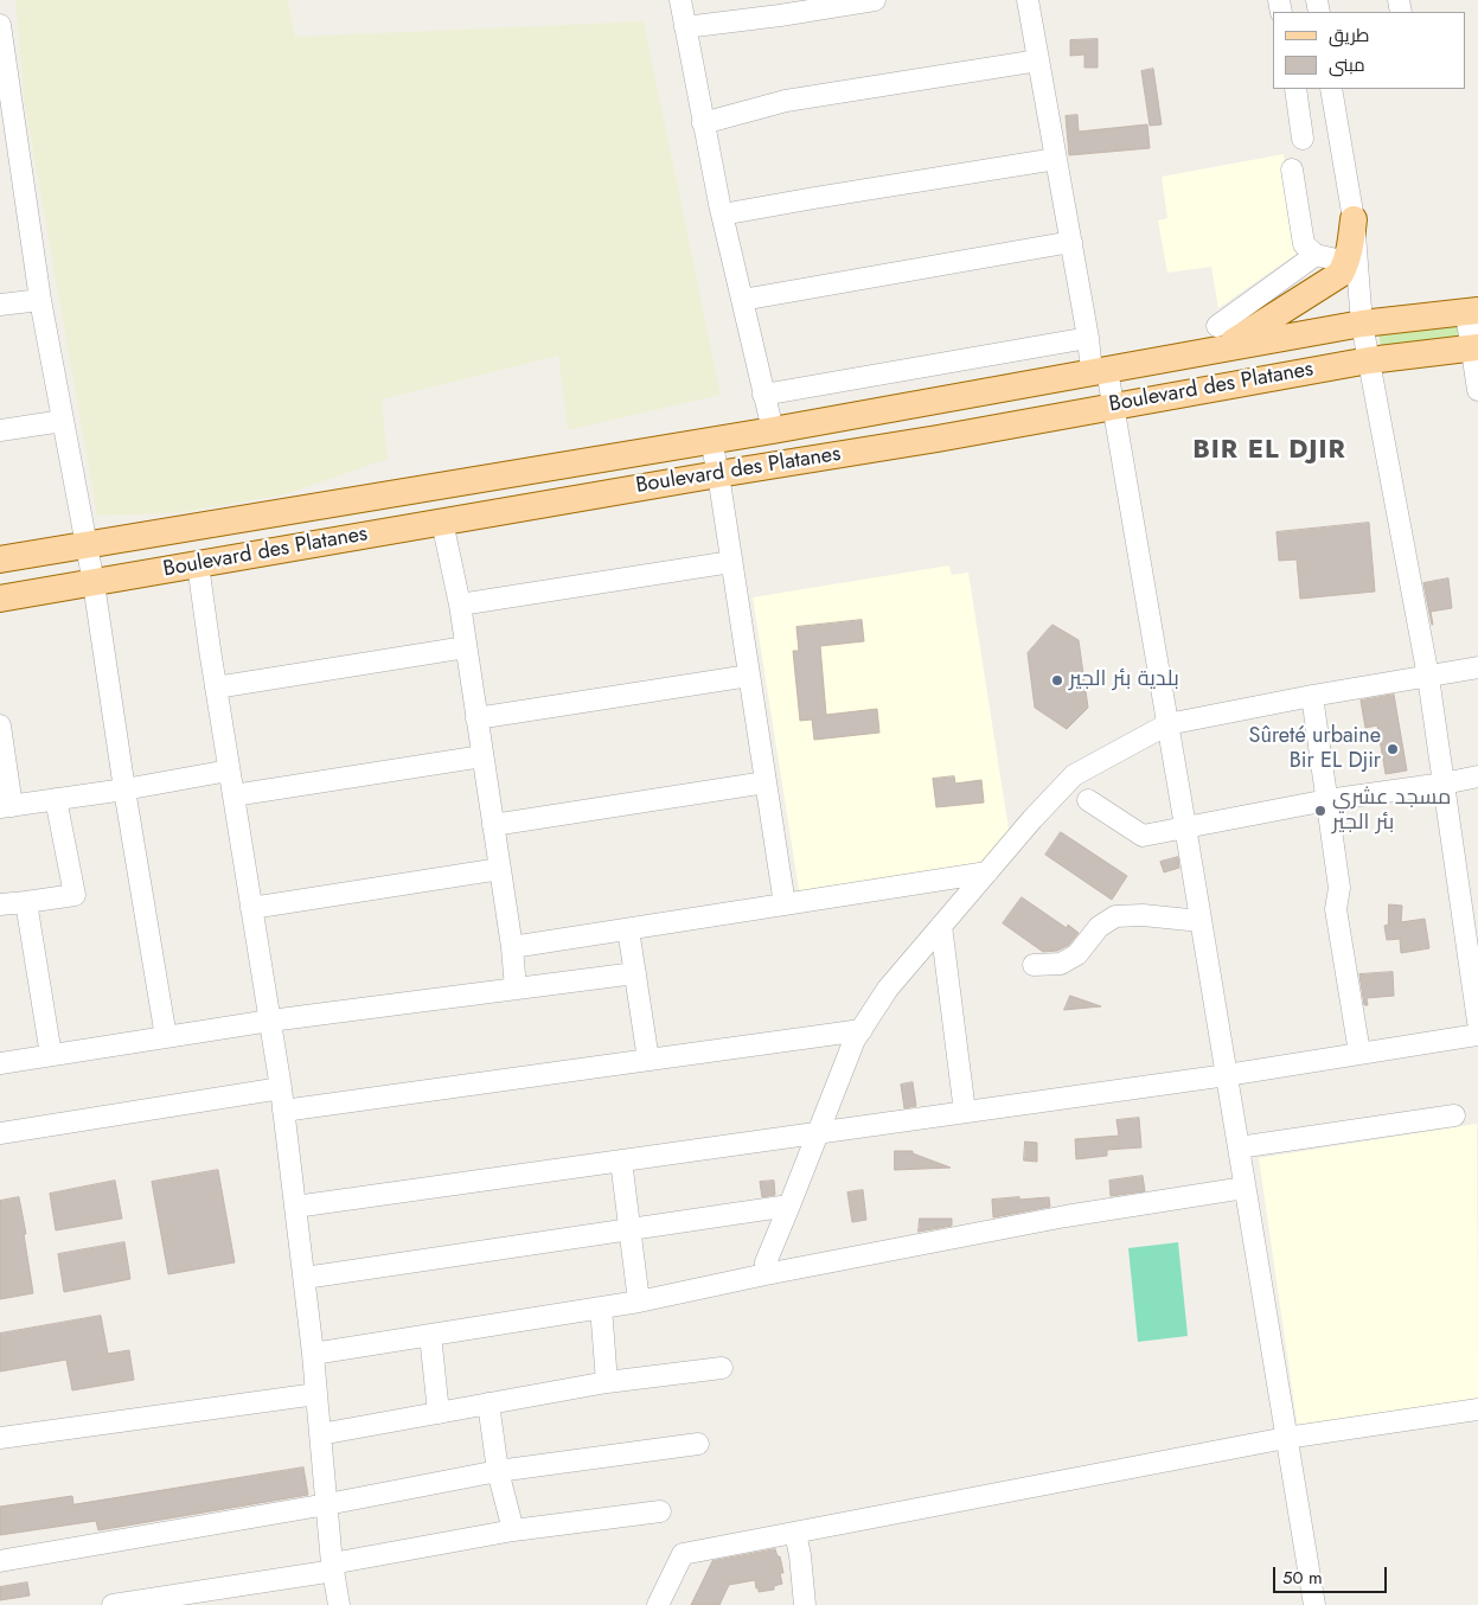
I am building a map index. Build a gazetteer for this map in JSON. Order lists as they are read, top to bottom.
{
  "streets": {
    "main road": ["Boulevard des Platanes"]
  },
  "districts": ["BIR EL DJIR"],
  "places": ["بلدية بئر الجير", "Sûreté urbaine Bir EL Djir", "مسجد عشري بئر الجير"],
  "legend": ["طريق", "مبنى"],
  "scale_bar": "50 m"
}
